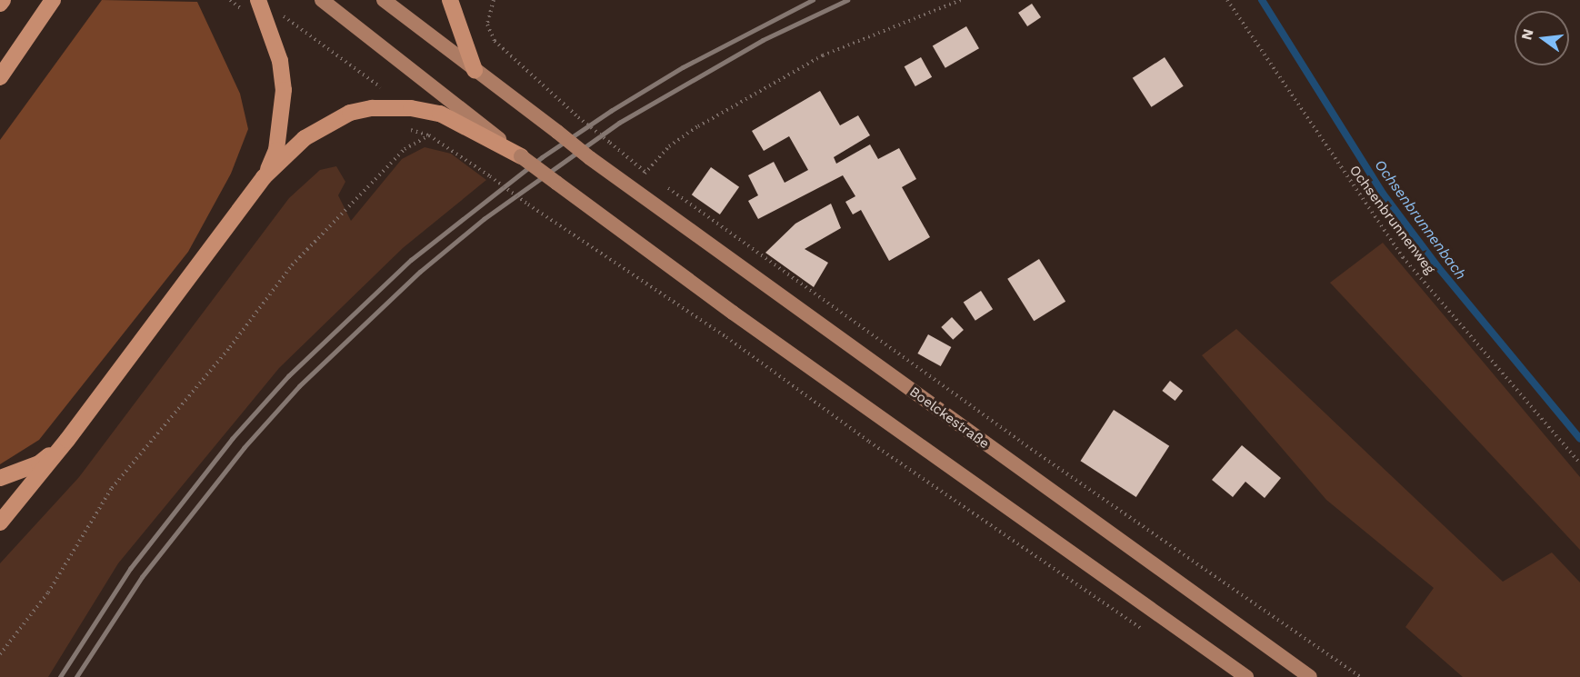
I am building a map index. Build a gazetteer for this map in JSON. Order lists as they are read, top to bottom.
{
  "streets": {
    "main road": ["Boelckestraße"],
    "path": ["Ochsenbrunnenweg"]
  },
  "water": ["Ochsenbrunnenbach"],
  "north": "left"
}
